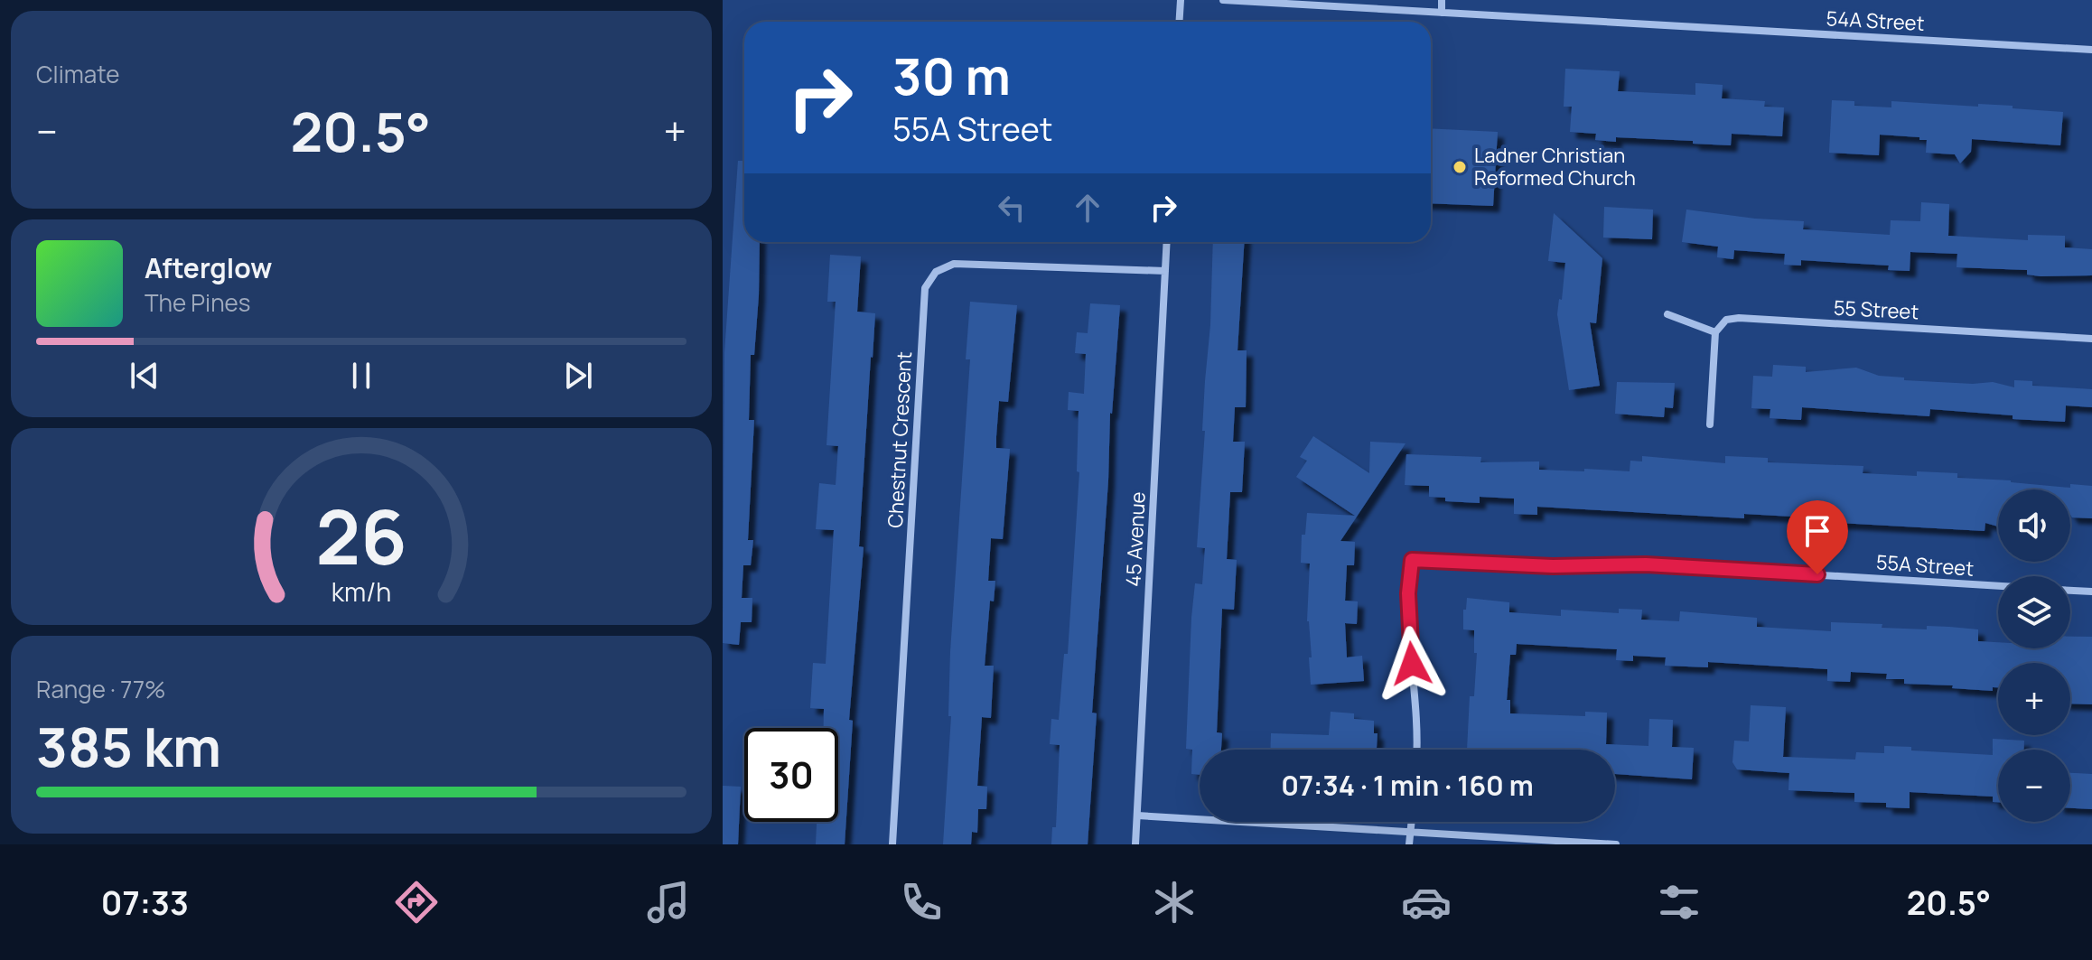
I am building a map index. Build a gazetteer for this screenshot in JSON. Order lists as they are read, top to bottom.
{
  "streets": {
    "street": [
      "54A Street",
      "55 Street",
      "Chestnut Crescent",
      "45 Avenue",
      "55A Street"
    ]
  },
  "crossings": [
    ["Chestnut Crescent", "45 Avenue"]
  ],
  "places": ["Ladner Christian Reformed Church"],
  "page": {
    "tile": [
      "Climate",
      ["Range · 77%", "385 km"]
    ],
    "turn": ["30 m", "55A Street"],
    "heat": ["−", "20.5°", "+"],
    "song": ["Afterglow", "The Pines"],
    "map_buttons": ["+", "−"],
    "limit": "30",
    "trip": "07:34 · 1 min · 160 m",
    "tabs": ["07:33", "20.5°"],
    "gauge": ["26", "km/h"]
  }
}
